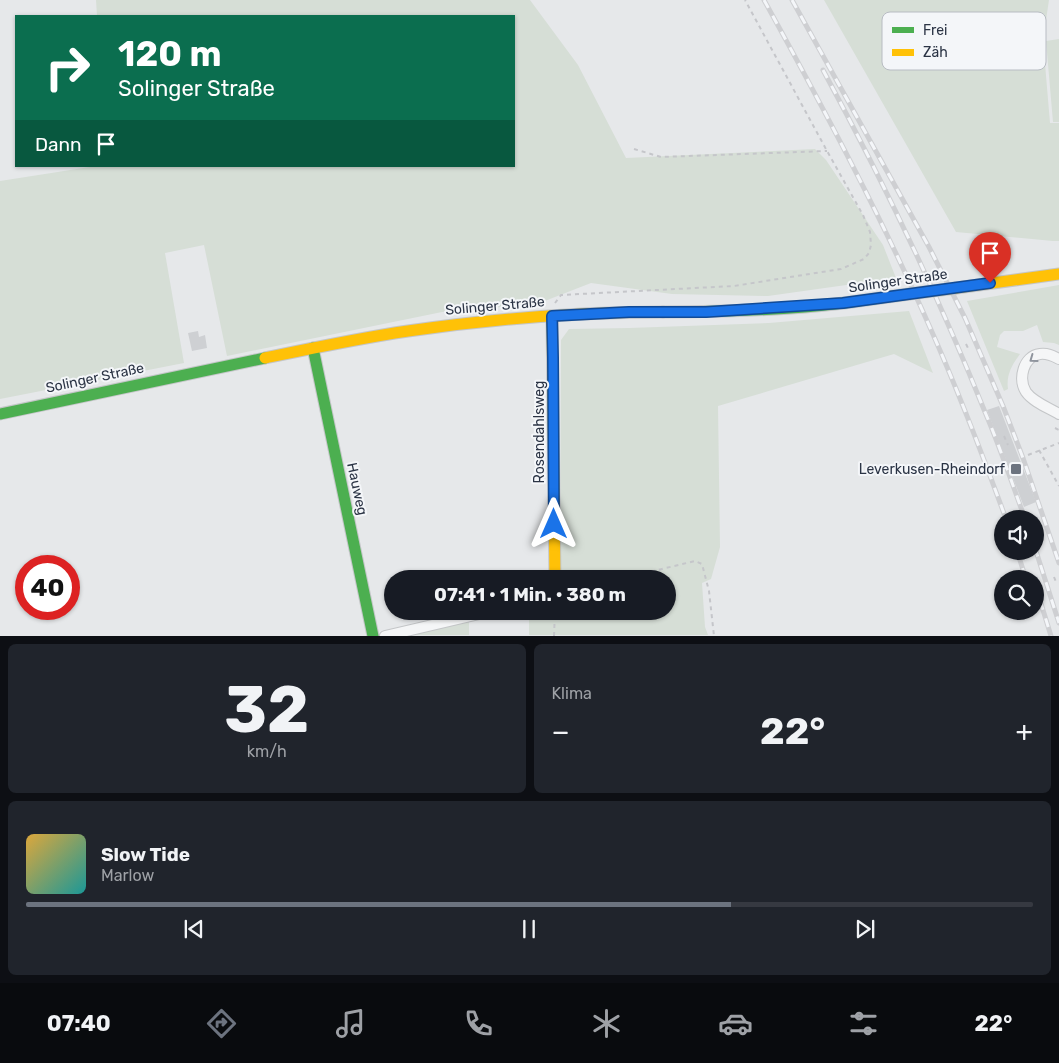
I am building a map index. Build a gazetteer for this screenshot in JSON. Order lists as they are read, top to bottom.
{
  "streets": {
    "main road": ["Solinger Straße", "Rosendahlsweg", "Hauweg"]
  },
  "crossings": [
    ["Solinger Straße", "Rosendahlsweg"],
    ["Solinger Straße", "Hauweg"]
  ],
  "places": {
    "transit": ["Leverkusen-Rheindorf"]
  },
  "legend": ["Frei", "Zäh"],
  "page": {
    "turn": ["120 m", "Solinger Straße"],
    "then": "Dann",
    "limit": "40",
    "trip": "07:41 · 1 Min. · 380 m",
    "tile": [
      ["32", "km/h"],
      "Klima"
    ],
    "heat": ["−", "22°", "+"],
    "song": ["Slow Tide", "Marlow"],
    "tabs": ["07:40", "22°"]
  }
}
